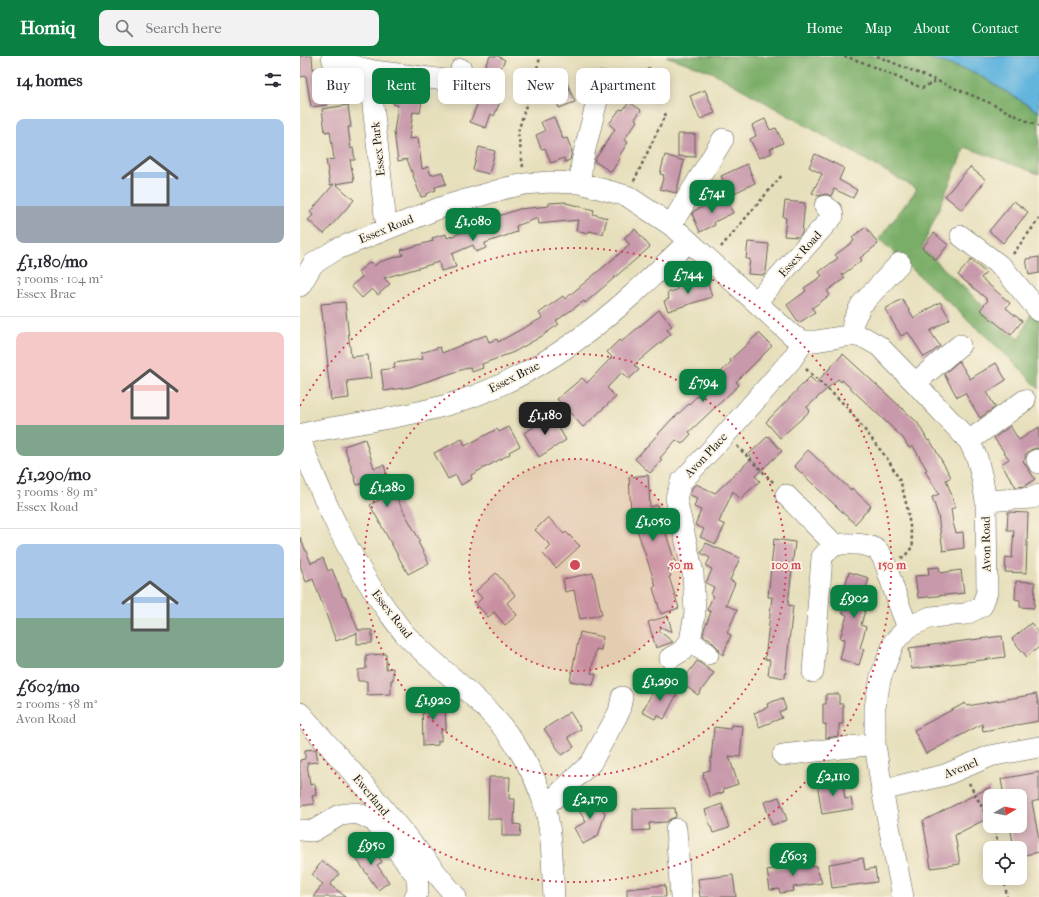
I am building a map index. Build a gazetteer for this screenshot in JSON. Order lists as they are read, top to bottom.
{
  "streets": {
    "street": [
      "Essex Park",
      "Essex Road",
      "Essex Brae",
      "Avon Place",
      "Avon Road",
      "Avenel",
      "Ewerland"
    ]
  },
  "crossings": [
    ["Essex Park", "Essex Road"],
    ["Essex Road", "Essex Brae"],
    ["Essex Road", "Avon Place"],
    ["Essex Road", "Avon Road"],
    ["Avon Place", "Avon Road"],
    ["Avon Road", "Avenel"]
  ],
  "north": "right",
  "page": {
    "header": "Homiq",
    "search": "Search here",
    "nav": [
      "Home",
      "Map",
      "About",
      "Contact"
    ],
    "heading": "14 homes",
    "chip": [
      "Buy",
      "Rent",
      "Filters",
      "New",
      "Apartment"
    ],
    "list": [
      {
        "name": "£1,180/mo",
        "note": "3 rooms · 104 m² · Essex Brae"
      },
      {
        "name": "£1,290/mo",
        "note": "3 rooms · 89 m² · Essex Road"
      },
      {
        "name": "£603/mo",
        "note": "2 rooms · 58 m² · Avon Road"
      }
    ],
    "price": [
      "£741",
      "£1,080",
      "£744",
      "£794",
      "£1,180",
      "£1,280",
      "£1,050",
      "£902",
      "£1,290",
      "£1,920",
      "£2,110",
      "£2,170",
      "£950",
      "£603"
    ]
  },
  "rings": ["50 m", "100 m", "150 m"]
}
